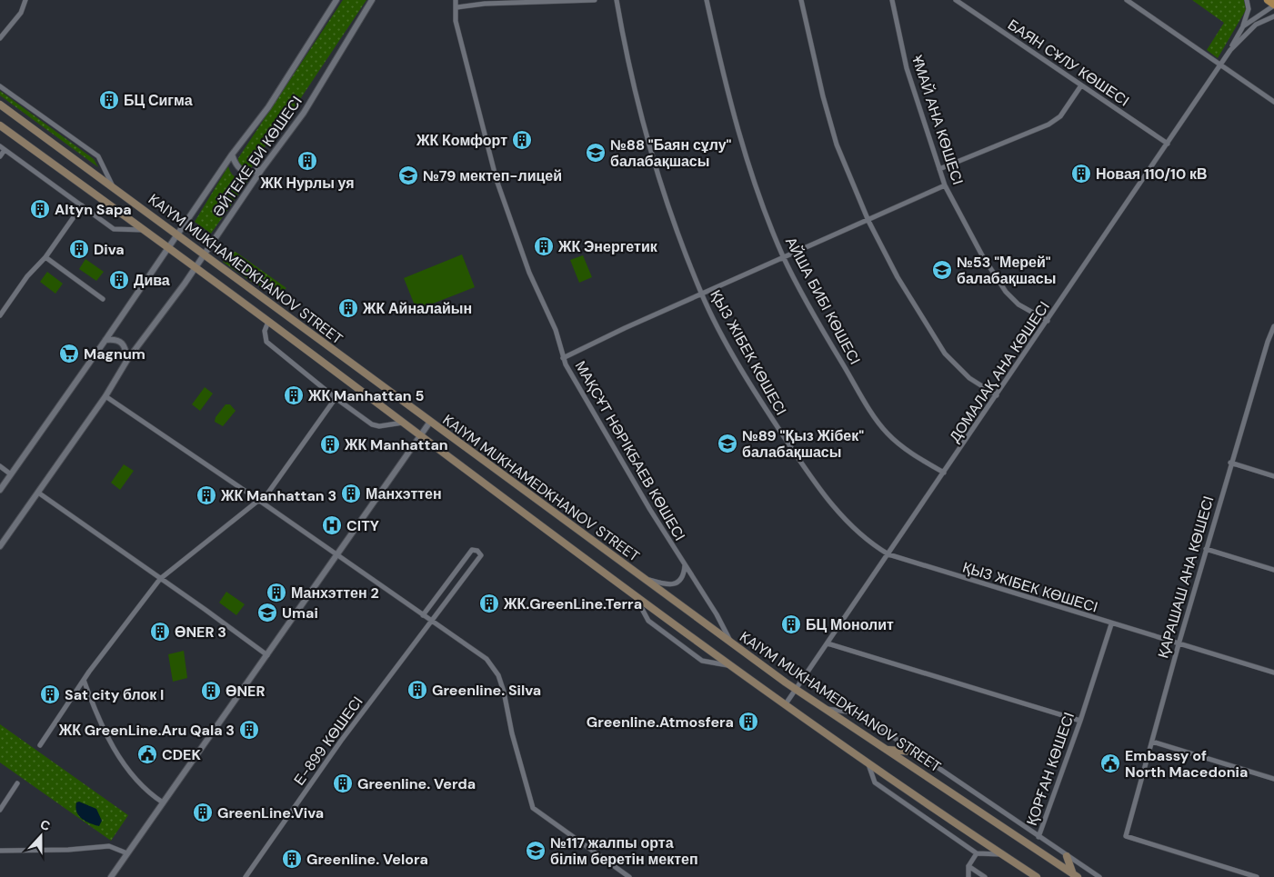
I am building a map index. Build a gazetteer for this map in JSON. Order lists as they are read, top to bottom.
{
  "streets": {
    "main road": ["KAIYM MUKHAMEDKHANOV STREET"],
    "street": [
      "БАЯН СҰЛУ КӨШЕСІ",
      "ҰМАЙ АНА КӨШЕСІ",
      "ӘЙТЕКЕ БИ КӨШЕСІ",
      "АЙША БИБІ КӨШЕСІ",
      "ҚЫЗ ЖІБЕК КӨШЕСІ",
      "ДОМАЛАҚ АНА КӨШЕСІ",
      "МАҚСҰТ НӘРІКБАЕВ КӨШЕСІ",
      "ҚАРАШАШ АНА КӨШЕСІ",
      "Е-899 КӨШЕСІ",
      "ҚОРҒАН КӨШЕСІ"
    ]
  },
  "crossings": [
    ["БАЯН СҰЛУ КӨШЕСІ", "ДОМАЛАҚ АНА КӨШЕСІ"],
    ["ҰМАЙ АНА КӨШЕСІ", "ДОМАЛАҚ АНА КӨШЕСІ"],
    ["ӘЙТЕКЕ БИ КӨШЕСІ", "KAIYM MUKHAMEDKHANOV STREET"],
    ["KAIYM MUKHAMEDKHANOV STREET", "ДОМАЛАҚ АНА КӨШЕСІ"],
    ["KAIYM MUKHAMEDKHANOV STREET", "МАҚСҰТ НӘРІКБАЕВ КӨШЕСІ"],
    ["KAIYM MUKHAMEDKHANOV STREET", "ҚОРҒАН КӨШЕСІ"],
    ["АЙША БИБІ КӨШЕСІ", "ДОМАЛАҚ АНА КӨШЕСІ"],
    ["ҚЫЗ ЖІБЕК КӨШЕСІ", "ДОМАЛАҚ АНА КӨШЕСІ"],
    ["ҚЫЗ ЖІБЕК КӨШЕСІ", "ҚАРАШАШ АНА КӨШЕСІ"],
    ["ҚЫЗ ЖІБЕК КӨШЕСІ", "ҚОРҒАН КӨШЕСІ"]
  ],
  "places": {
    "building": [
      "БЦ Сигма",
      "ЖК Комфорт",
      "ЖК Нурлы уя",
      "Новая 110/10 кВ",
      "Altyn Sapa",
      "ЖК Энергетик",
      "Diva",
      "Дива",
      "ЖК Айналайын",
      "ЖК Manhattan 5",
      "ЖК Manhattan",
      "Манхэттен",
      "ЖК Manhattan 3",
      "Манхэттен 2",
      "ЖК.GreenLine.Terra",
      "БЦ Монолит",
      "ӨNER 3",
      "Greenline. Silva",
      "ӨNER",
      "Sat city блок I",
      "Greenline.Atmosfera",
      "ЖК GreenLine.Aru Qala 3",
      "Greenline. Verda",
      "GreenLine.Viva",
      "Greenline. Velora"
    ],
    "school or university": [
      "№88 \"Баян сұлу\" балабақшасы",
      "№79 мектеп-лицей",
      "№53 \"Мерей\" балабақшасы",
      "№89 \"Қыз Жібек\" балабақшасы",
      "Umai",
      "№117 жалпы орта білім беретін мектеп"
    ],
    "supermarket": ["Magnum"],
    "hospital": ["CITY"],
    "public building": ["CDEK", "Embassy of North Macedonia"]
  },
  "north": "top"
}
